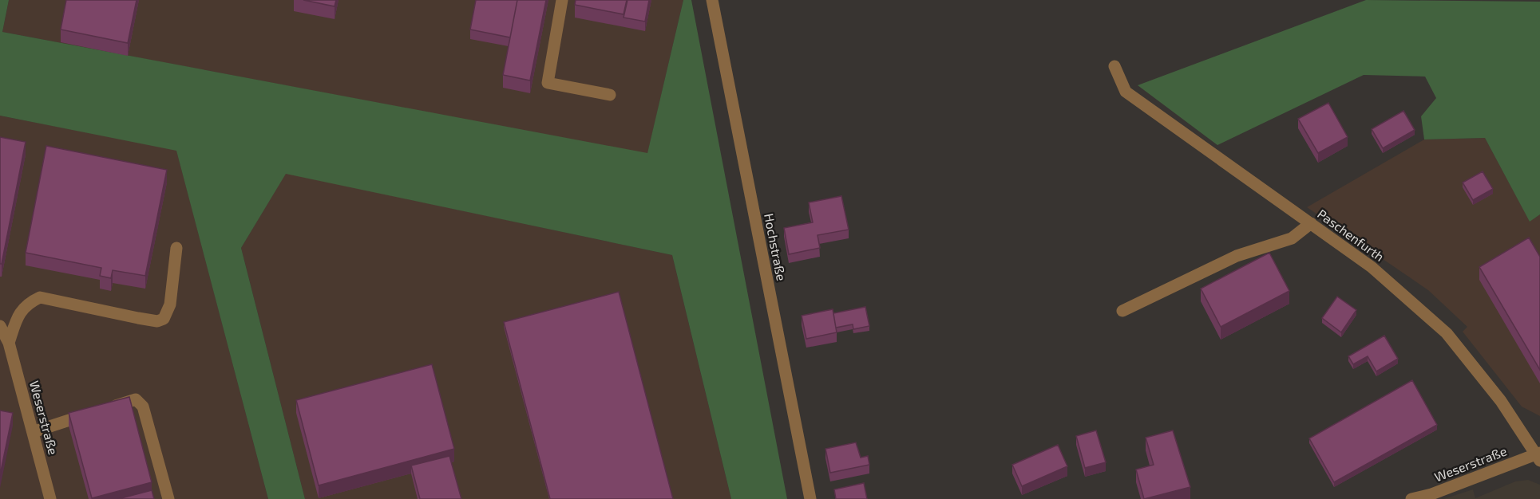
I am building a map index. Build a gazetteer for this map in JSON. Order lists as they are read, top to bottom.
{
  "streets": {
    "street": ["Paschenfurth", "Hochstraße", "Weserstraße"]
  },
  "crossings": [
    ["Paschenfurth", "Weserstraße"]
  ]
}
